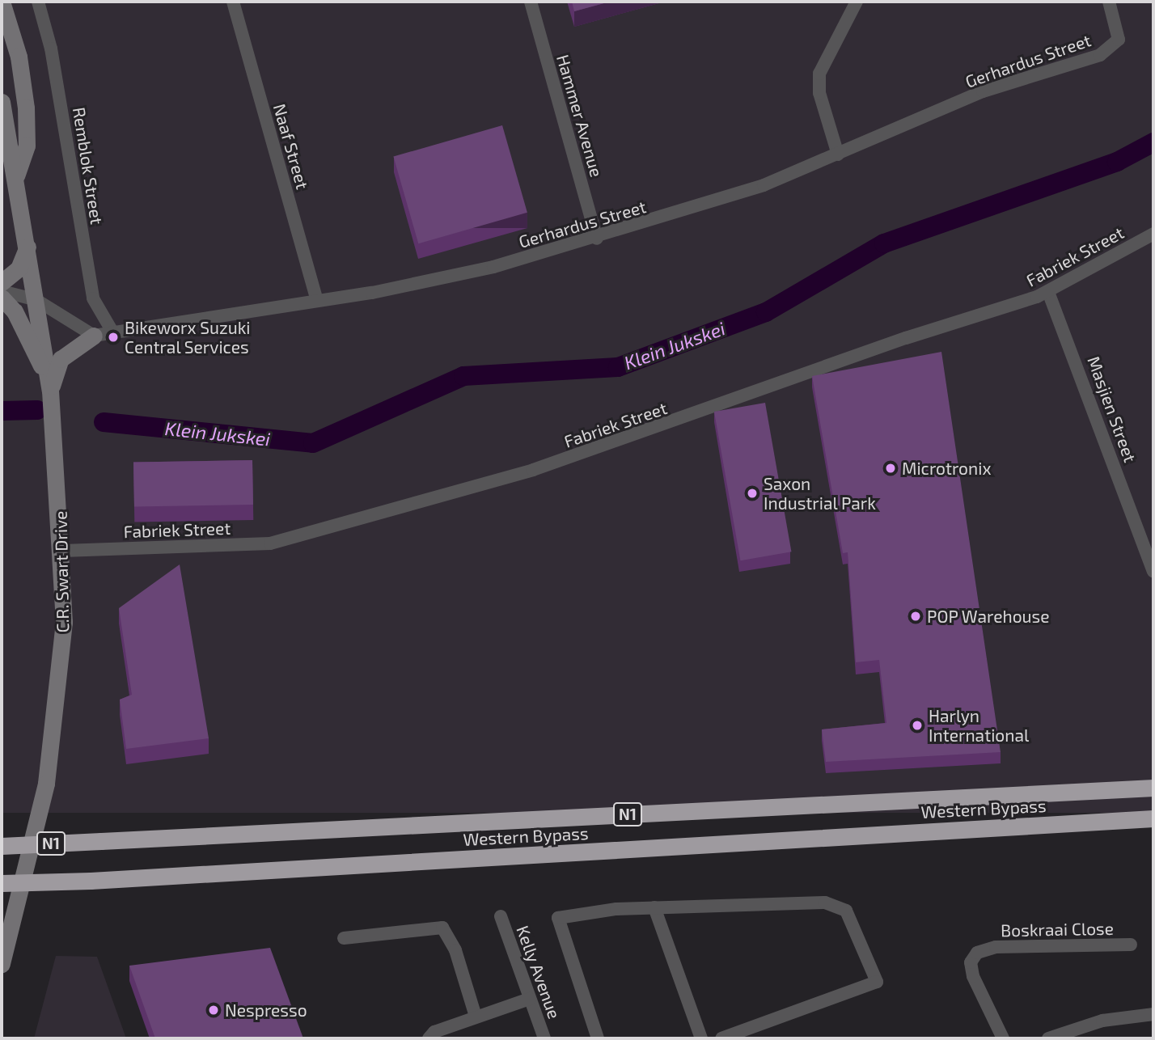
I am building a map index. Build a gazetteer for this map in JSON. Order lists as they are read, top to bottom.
{
  "streets": {
    "highway": ["Western Bypass", "N1"],
    "street": [
      "Gerhardus Street",
      "Hammer Avenue",
      "Naaf Street",
      "Remblok Street",
      "Fabriek Street",
      "Masjien Street",
      "C.R. Swart Drive",
      "Boskraai Close",
      "Kelly Avenue"
    ]
  },
  "crossings": [
    ["Gerhardus Street", "Hammer Avenue"],
    ["Gerhardus Street", "Naaf Street"],
    ["Gerhardus Street", "Remblok Street"],
    ["Fabriek Street", "Masjien Street"],
    ["Fabriek Street", "C.R. Swart Drive"]
  ],
  "water": ["Klein Jukskei"],
  "places": [
    "Bikeworx Suzuki Central Services",
    "Microtronix",
    "Saxon Industrial Park",
    "POP Warehouse",
    "Harlyn International",
    "Nespresso"
  ]
}
